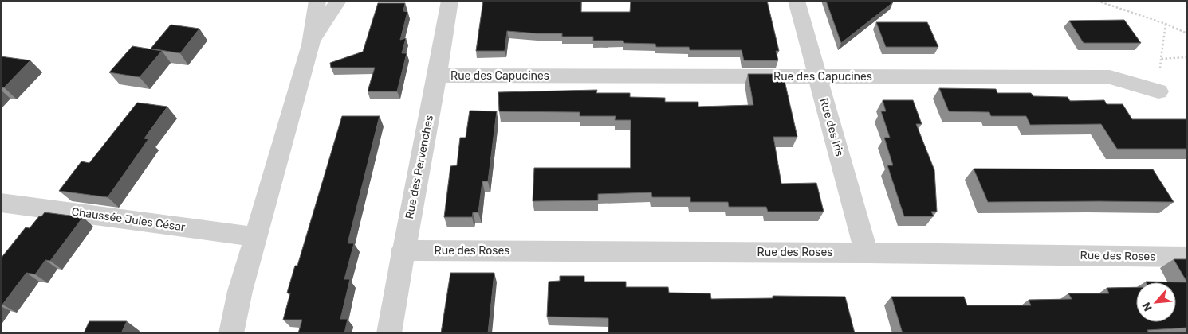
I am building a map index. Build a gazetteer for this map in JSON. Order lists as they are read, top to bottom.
{
  "streets": {
    "street": [
      "Rue des Capucines",
      "Rue des Iris",
      "Rue des Pervenches",
      "Chaussée Jules César",
      "Rue des Roses"
    ]
  },
  "crossings": [
    ["Rue des Capucines", "Rue des Iris"],
    ["Rue des Capucines", "Rue des Pervenches"],
    ["Rue des Iris", "Rue des Roses"],
    ["Rue des Pervenches", "Rue des Roses"]
  ],
  "north": "bottom left"
}
